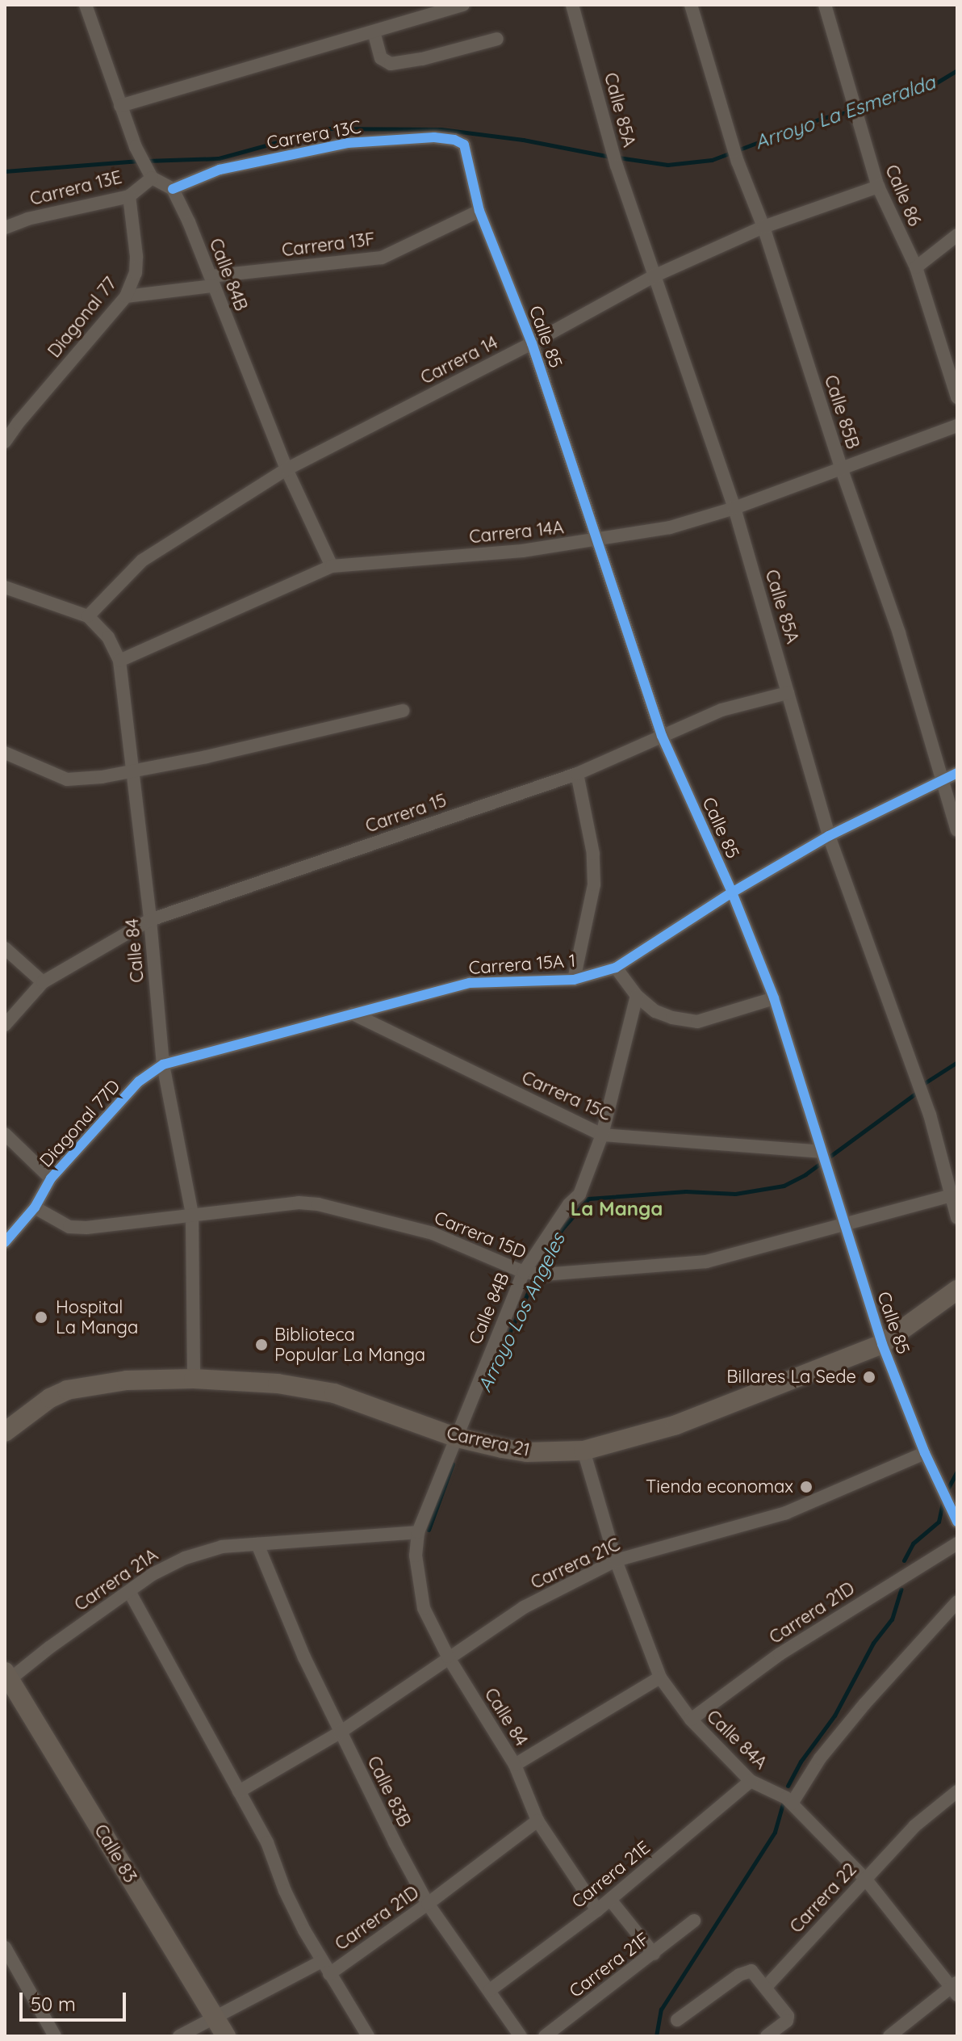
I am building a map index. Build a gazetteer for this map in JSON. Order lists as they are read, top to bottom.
{
  "streets": {
    "street": [
      "Calle 85A",
      "Carrera 13C",
      "Carrera 13E",
      "Calle 86",
      "Carrera 13F",
      "Calle 84B",
      "Diagonal 77",
      "Calle 85",
      "Carrera 14",
      "Calle 85B",
      "Carrera 14A",
      "Carrera 15",
      "Calle 84",
      "Carrera 15A 1",
      "Carrera 15C",
      "Diagonal 77D",
      "Carrera 15D",
      "Carrera 21",
      "Carrera 21C",
      "Carrera 21A",
      "Carrera 21D",
      "Calle 84A",
      "Calle 83B",
      "Calle 83",
      "Carrera 21E",
      "Carrera 22",
      "Carrera 21F"
    ]
  },
  "crossings": [
    ["Calle 85A", "Carrera 14"],
    ["Calle 85A", "Carrera 14A"],
    ["Calle 85A", "Carrera 15"],
    ["Calle 85A", "Carrera 15A 1"],
    ["Calle 85A", "Carrera 15D"],
    ["Carrera 13C", "Calle 84B"],
    ["Carrera 13C", "Calle 85"],
    ["Carrera 13E", "Diagonal 77"],
    ["Calle 86", "Carrera 14"],
    ["Carrera 13F", "Calle 84B"],
    ["Carrera 13F", "Diagonal 77"],
    ["Carrera 13F", "Calle 85"],
    ["Calle 84B", "Carrera 14"],
    ["Calle 84B", "Carrera 14A"],
    ["Calle 84B", "Calle 84"],
    ["Calle 84B", "Carrera 15C"],
    ["Calle 84B", "Carrera 15D"],
    ["Calle 84B", "Carrera 21"],
    ["Calle 84B", "Carrera 21A"],
    ["Calle 85", "Carrera 14"],
    ["Calle 85", "Carrera 14A"],
    ["Calle 85", "Carrera 15"],
    ["Calle 85", "Carrera 15A 1"],
    ["Calle 85", "Carrera 15C"],
    ["Calle 85", "Carrera 15D"],
    ["Calle 85", "Carrera 21"],
    ["Calle 85", "Carrera 21C"],
    ["Carrera 14", "Calle 85B"],
    ["Carrera 14", "Calle 84"],
    ["Calle 85B", "Carrera 14A"],
    ["Calle 85B", "Carrera 15A 1"],
    ["Carrera 14A", "Calle 84"],
    ["Carrera 15", "Calle 84"],
    ["Calle 84", "Carrera 15A 1"],
    ["Calle 84", "Diagonal 77D"],
    ["Calle 84", "Carrera 15D"],
    ["Calle 84", "Carrera 21"],
    ["Calle 84", "Carrera 21C"],
    ["Calle 84", "Carrera 21A"],
    ["Calle 84", "Carrera 21D"],
    ["Calle 84", "Carrera 21E"],
    ["Carrera 15A 1", "Carrera 15C"],
    ["Carrera 15A 1", "Diagonal 77D"],
    ["Diagonal 77D", "Carrera 15D"],
    ["Carrera 21", "Calle 84A"],
    ["Carrera 21C", "Calle 84A"],
    ["Carrera 21C", "Calle 83B"],
    ["Carrera 21A", "Calle 83B"],
    ["Carrera 21A", "Calle 83"],
    ["Carrera 21D", "Calle 84A"],
    ["Carrera 21D", "Calle 83B"],
    ["Carrera 21D", "Calle 83"],
    ["Calle 84A", "Carrera 21E"],
    ["Calle 84A", "Carrera 22"],
    ["Calle 83B", "Carrera 21E"]
  ],
  "districts": ["La Manga"],
  "water": ["Arroyo La Esmeralda", "Arroyo Los Angeles"],
  "places": [
    "Hospital La Manga",
    "Biblioteca Popular La Manga",
    "Billares La Sede",
    "Tienda economax"
  ],
  "scale_bar": "50 m"
}
